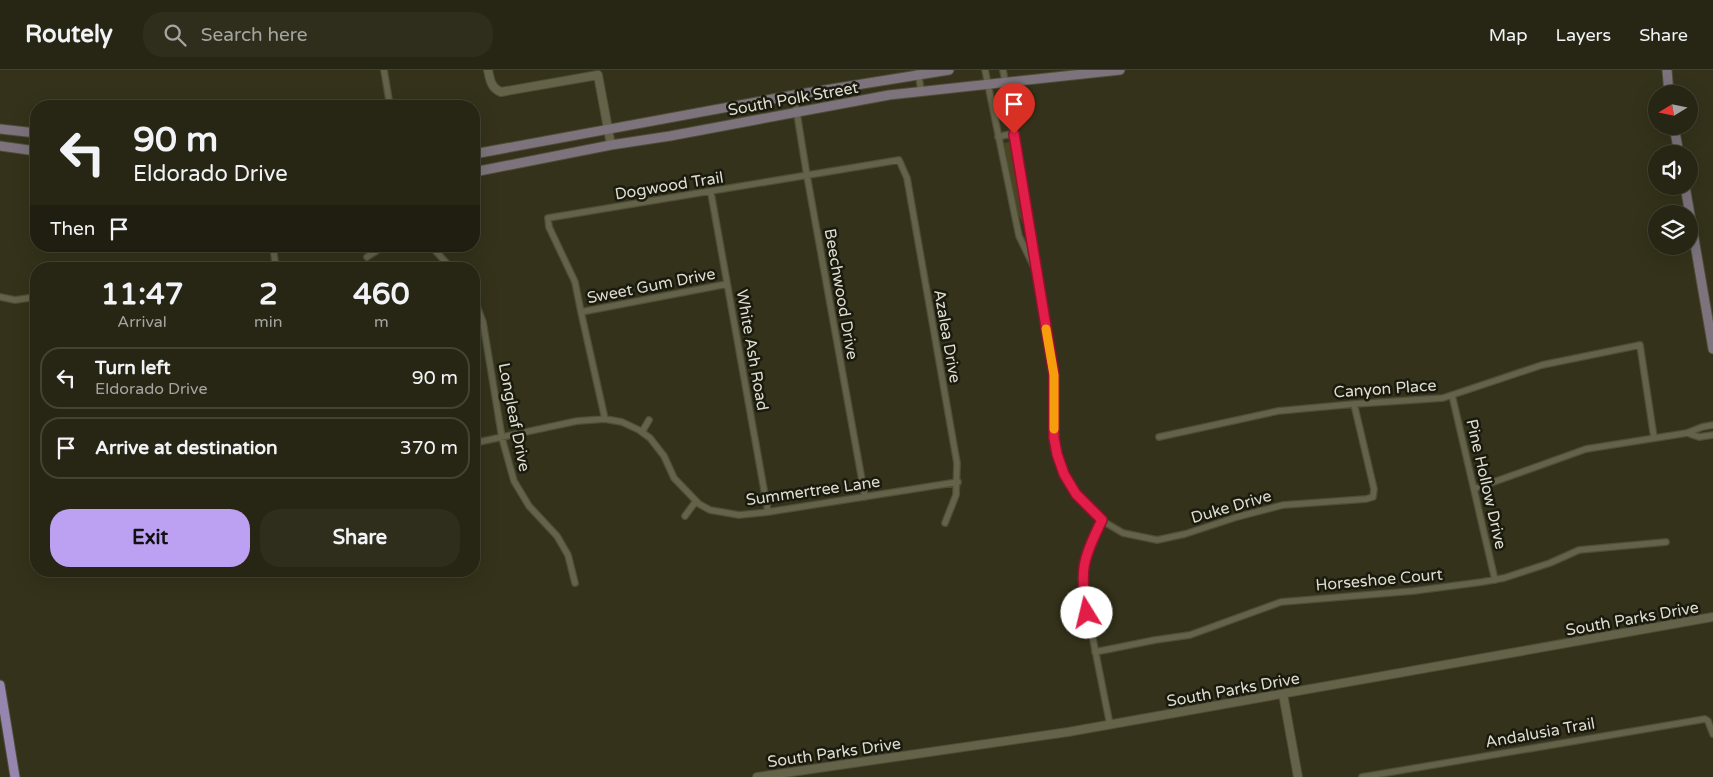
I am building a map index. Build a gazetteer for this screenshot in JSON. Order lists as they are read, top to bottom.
{
  "streets": {
    "main road": ["South Polk Street"],
    "street": [
      "Dogwood Trail",
      "Sweet Gum Drive",
      "Beechwood Drive",
      "Azalea Drive",
      "White Ash Road",
      "Canyon Place",
      "Longleaf Drive",
      "Pine Hollow Drive",
      "Summertree Lane",
      "Duke Drive",
      "Horseshoe Court",
      "South Parks Drive",
      "Andalusia Trail"
    ]
  },
  "crossings": [
    ["South Polk Street", "Beechwood Drive"],
    ["South Polk Street", "Duke Drive"],
    ["Dogwood Trail", "Sweet Gum Drive"],
    ["Dogwood Trail", "Beechwood Drive"],
    ["Dogwood Trail", "Azalea Drive"],
    ["Dogwood Trail", "White Ash Road"],
    ["Sweet Gum Drive", "White Ash Road"],
    ["Beechwood Drive", "Summertree Lane"],
    ["Azalea Drive", "Summertree Lane"],
    ["White Ash Road", "Summertree Lane"],
    ["Canyon Place", "Pine Hollow Drive"],
    ["Canyon Place", "Duke Drive"],
    ["Longleaf Drive", "Summertree Lane"],
    ["Pine Hollow Drive", "Horseshoe Court"]
  ],
  "north": "left",
  "page": {
    "header": "Routely",
    "search": "Search here",
    "nav": ["Map", "Layers", "Share"],
    "turn": ["90 m", "Eldorado Drive"],
    "then": "Then",
    "eta": [
      "11:47",
      "Arrival",
      "2",
      "min",
      "460",
      "m"
    ],
    "list": [
      {
        "name": "Turn left",
        "note": "Eldorado Drive",
        "value": "90 m"
      },
      {
        "name": "Arrive at destination",
        "value": "370 m"
      }
    ],
    "buttons": ["Exit", "Share"]
  }
}
